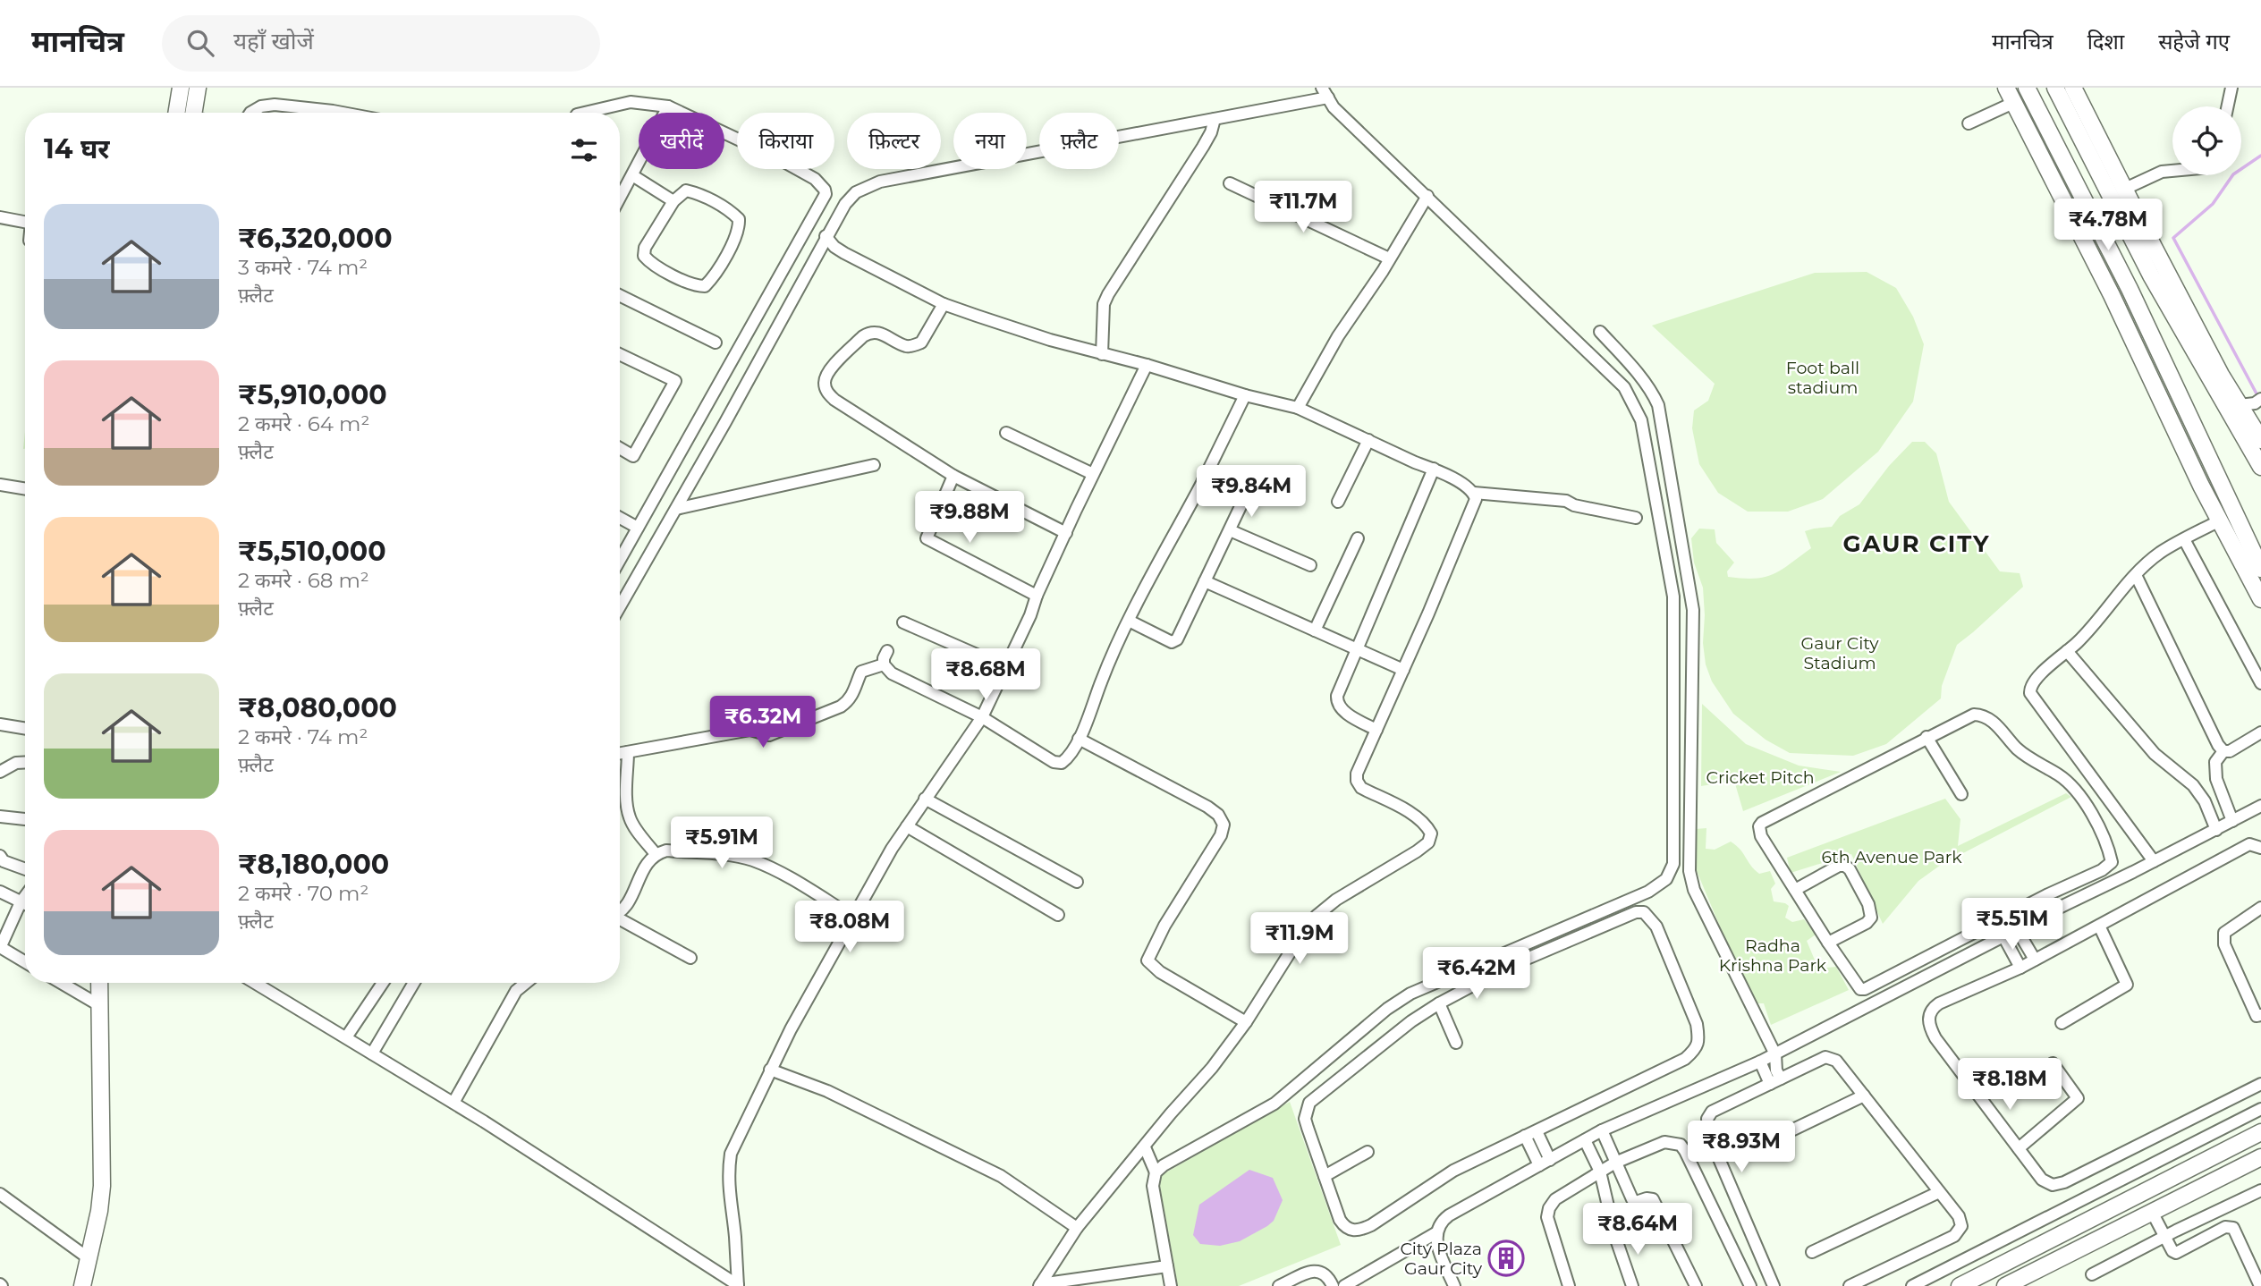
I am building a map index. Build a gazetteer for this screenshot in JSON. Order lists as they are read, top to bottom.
{
  "districts": ["GAUR CITY"],
  "parks": [
    "Foot ball stadium",
    "Gaur City Stadium",
    "Cricket Pitch",
    "6th Avenue Park",
    "Radha Krishna Park"
  ],
  "places": {
    "building": ["City Plaza Gaur City"]
  },
  "page": {
    "header": "मानचित्र",
    "search": "यहाँ खोजें",
    "nav": ["मानचित्र", "दिशा", "सहेजे गए"],
    "chip": [
      "खरीदें",
      "किराया",
      "फ़िल्टर",
      "नया",
      "फ़्लैट"
    ],
    "heading": "14 घर",
    "price": [
      "₹11.7M",
      "₹4.78M",
      "₹9.84M",
      "₹9.88M",
      "₹8.68M",
      "₹6.32M",
      "₹5.91M",
      "₹5.51M",
      "₹8.08M",
      "₹11.9M",
      "₹6.42M",
      "₹8.18M",
      "₹8.93M",
      "₹8.64M"
    ],
    "list": [
      {
        "name": "₹6,320,000",
        "note": "3 कमरे · 74 m² · फ़्लैट"
      },
      {
        "name": "₹5,910,000",
        "note": "2 कमरे · 64 m² · फ़्लैट"
      },
      {
        "name": "₹5,510,000",
        "note": "2 कमरे · 68 m² · फ़्लैट"
      },
      {
        "name": "₹8,080,000",
        "note": "2 कमरे · 74 m² · फ़्लैट"
      },
      {
        "name": "₹8,180,000",
        "note": "2 कमरे · 70 m² · फ़्लैट"
      }
    ]
  }
}
